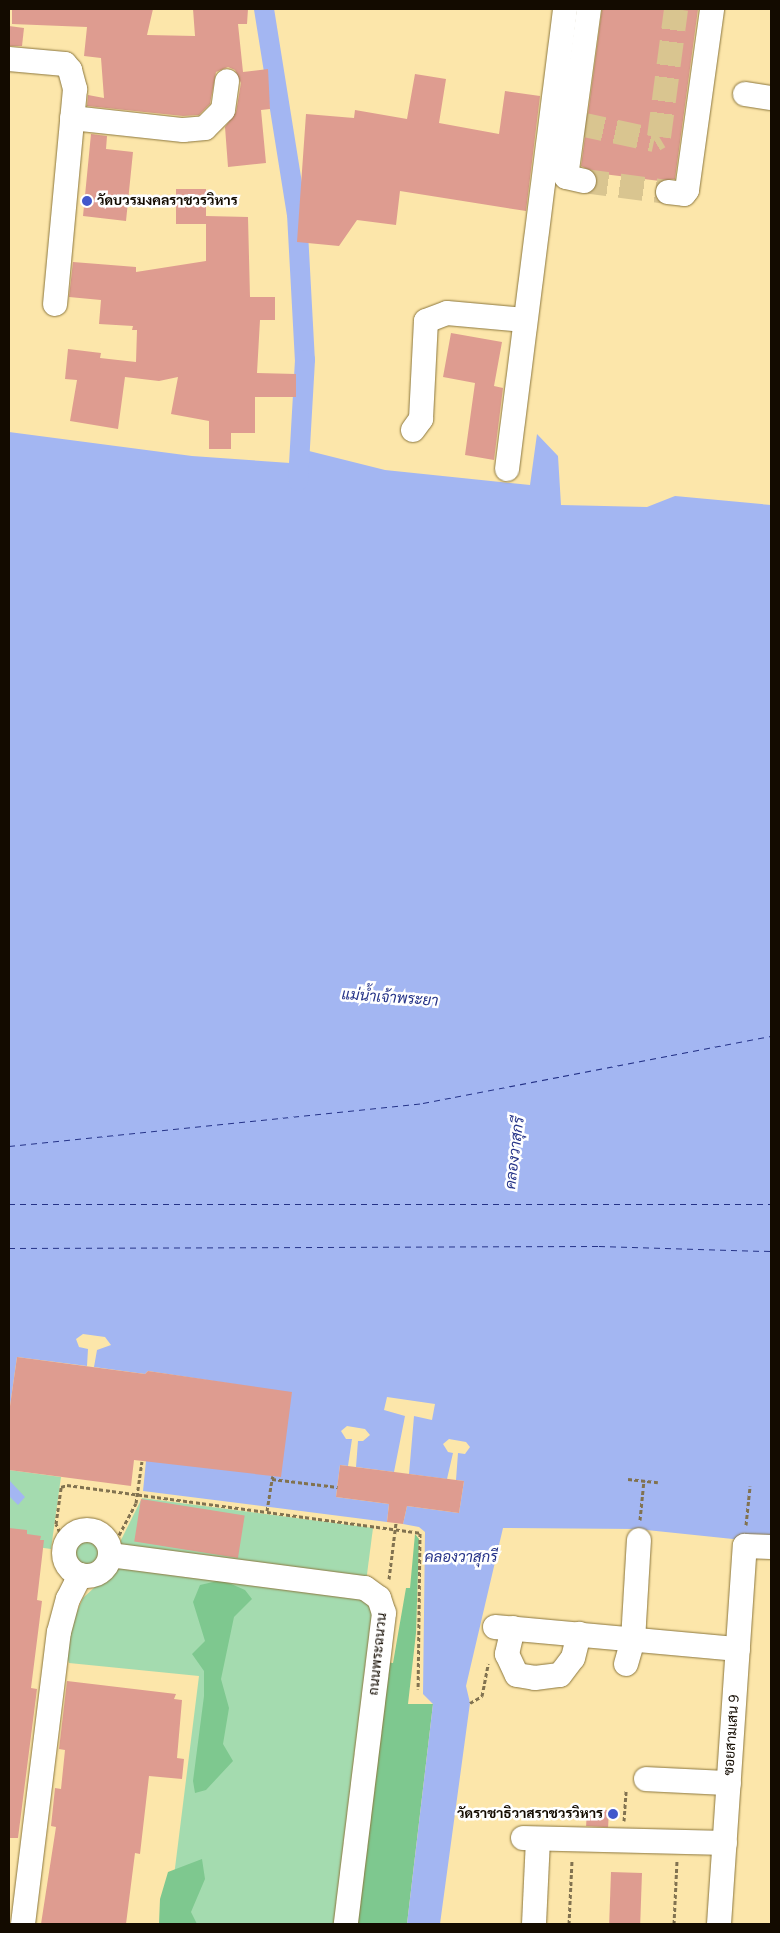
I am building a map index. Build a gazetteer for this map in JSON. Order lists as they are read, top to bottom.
{
  "streets": {
    "street": ["ถนนพระฉนวน", "ซอยสามเสน 9"]
  },
  "water": ["แม่น้ำเจ้าพระยา", "คลองวาสุกรี"],
  "places": ["วัดบวรมงคลราชวรวิหาร", "วัดราชาธิวาสราชวรวิหาร"]
}
